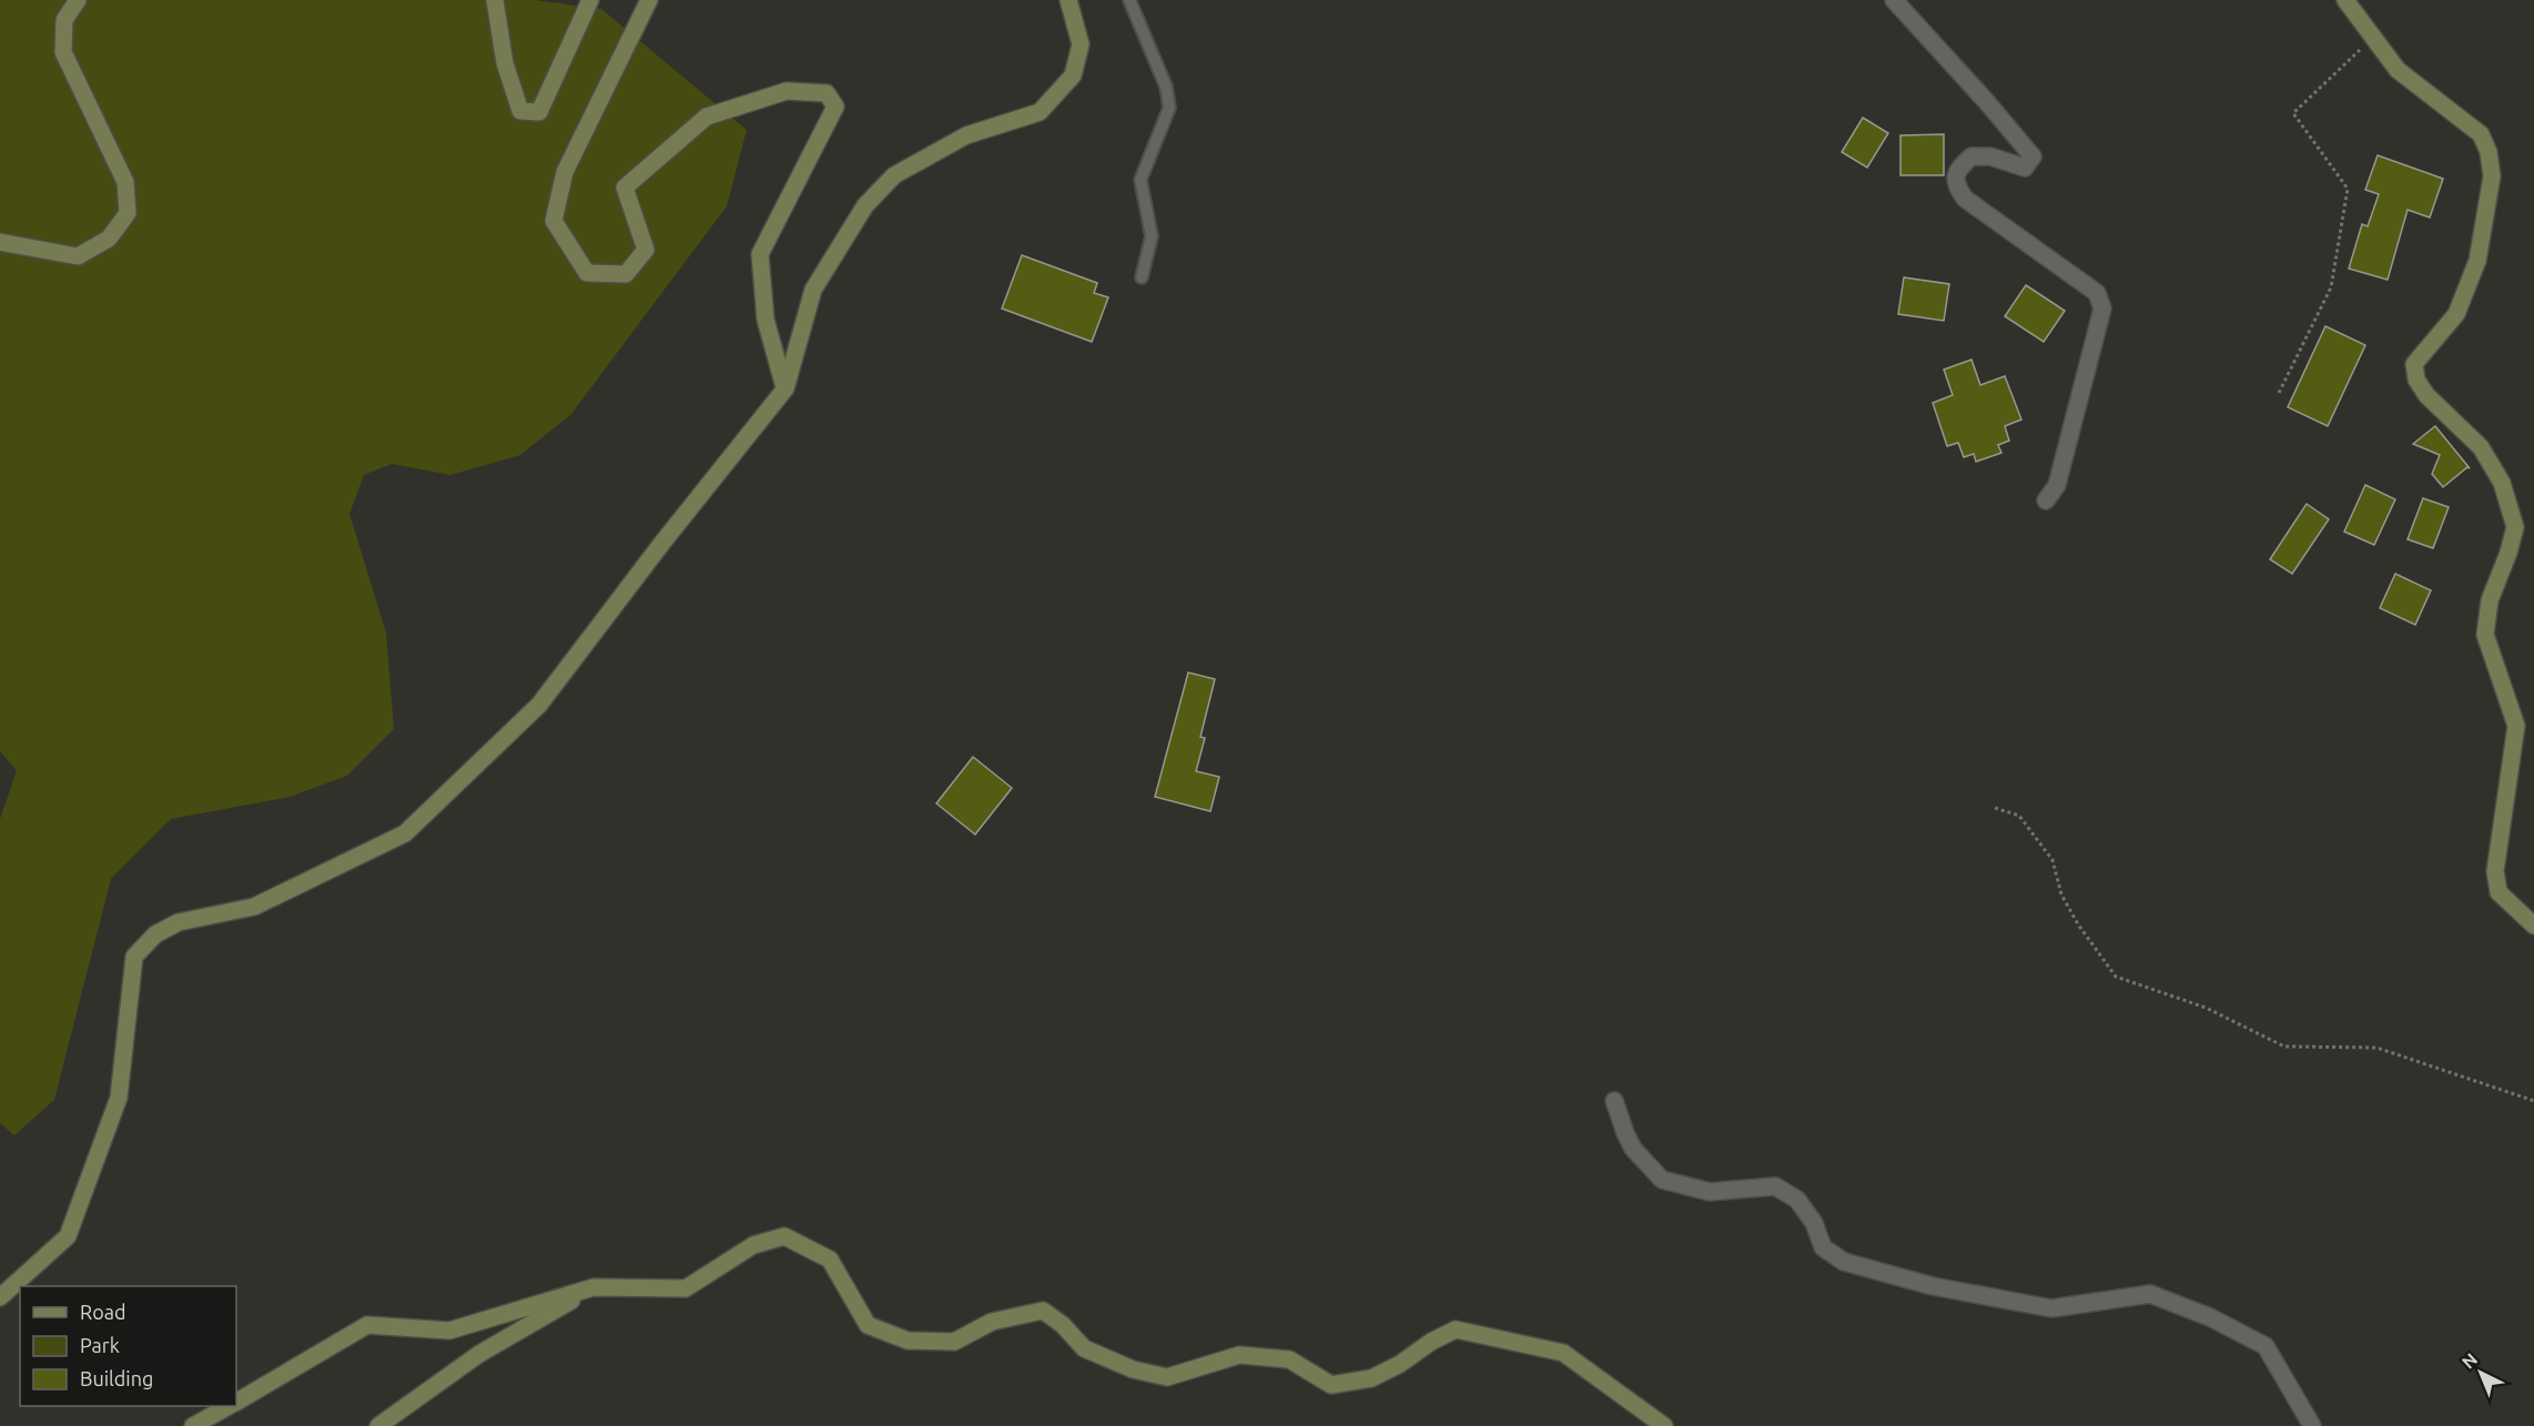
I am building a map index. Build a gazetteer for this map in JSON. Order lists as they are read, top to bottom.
{
  "legend": ["Road", "Park", "Building"],
  "north": "top left"
}
